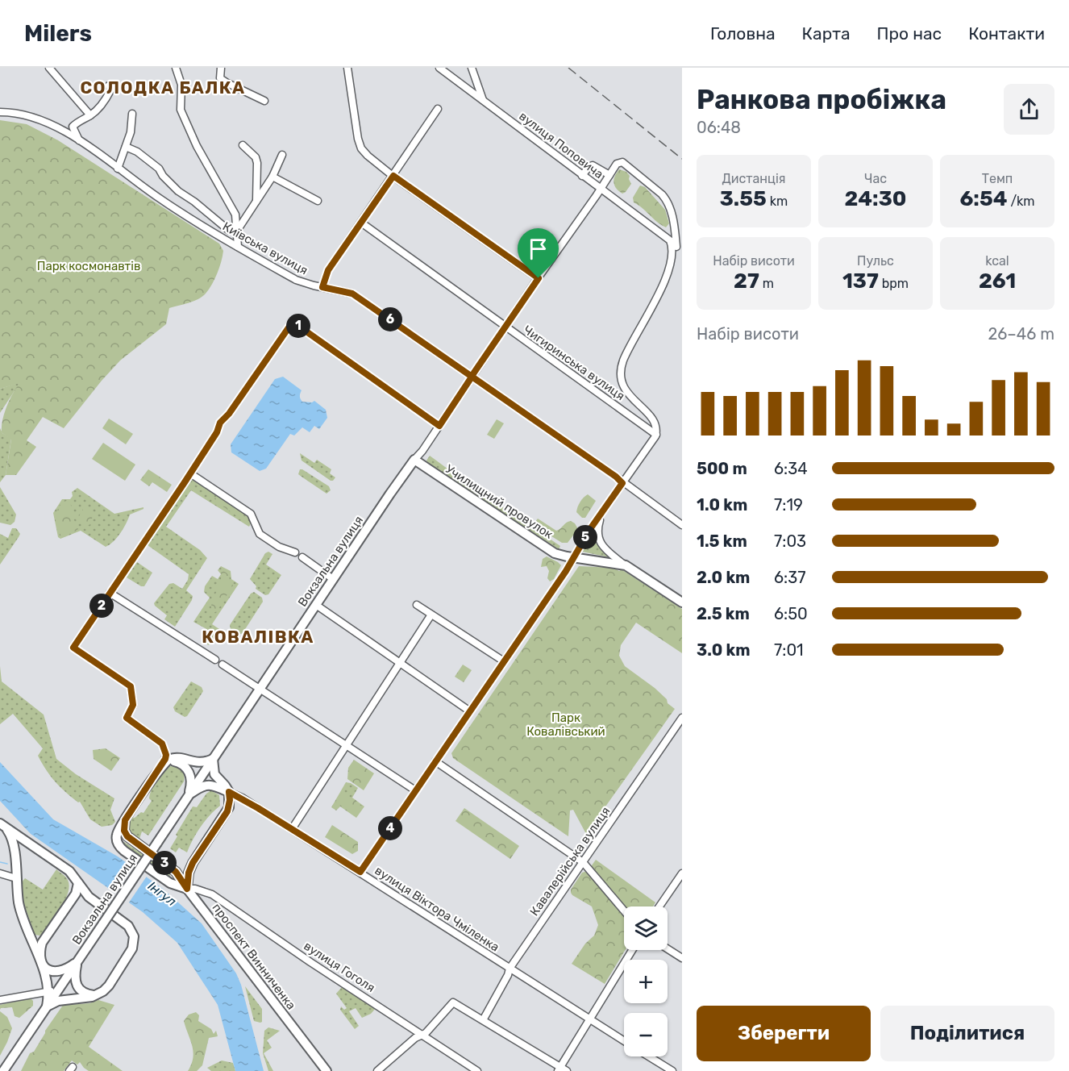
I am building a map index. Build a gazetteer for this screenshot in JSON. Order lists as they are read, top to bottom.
{
  "streets": {
    "main road": ["Училищний провулок", "Вокзальна вулиця", "проспект Винниченка"],
    "street": [
      "вулиця Поповича",
      "Київська вулиця",
      "Чигиринська вулиця",
      "Кавалерійська вулиця",
      "вулиця Віктора Чміленка",
      "вулиця Гоголя"
    ]
  },
  "crossings": [
    ["вулиця Поповича", "Вокзальна вулиця"],
    ["Київська вулиця", "Вокзальна вулиця"],
    ["Чигиринська вулиця", "Вокзальна вулиця"],
    ["Училищний провулок", "Вокзальна вулиця"],
    ["Кавалерійська вулиця", "вулиця Віктора Чміленка"],
    ["проспект Винниченка", "вулиця Гоголя"]
  ],
  "districts": ["СОЛОДКА БАЛКА", "КОВАЛІВКА"],
  "water": ["Інгул"],
  "parks": ["Парк космонавтів", "Парк Ковалівський"],
  "page": {
    "header": "Milers",
    "nav": [
      "Головна",
      "Карта",
      "Про нас",
      "Контакти"
    ],
    "heading": ["Ранкова пробіжка", "06:48"],
    "stats": [
      ["Дистанція", "3.55 km"],
      ["Час", "24:30"],
      ["Темп", "6:54 /km"],
      ["Набір висоти", "27 m"],
      ["Пульс", "137 bpm"],
      ["kcal", "261"]
    ],
    "pins": [
      "6",
      "1",
      "5",
      "2",
      "4",
      "3"
    ],
    "chart": ["Набір висоти", "26–46 m"],
    "list": [
      {
        "name": "500 m",
        "note": "6:34"
      },
      {
        "name": "1.0 km",
        "note": "7:19"
      },
      {
        "name": "1.5 km",
        "note": "7:03"
      },
      {
        "name": "2.0 km",
        "note": "6:37"
      },
      {
        "name": "2.5 km",
        "note": "6:50"
      },
      {
        "name": "3.0 km",
        "note": "7:01"
      }
    ],
    "map_buttons": ["+", "−"],
    "buttons": ["Зберегти", "Поділитися"]
  }
}
